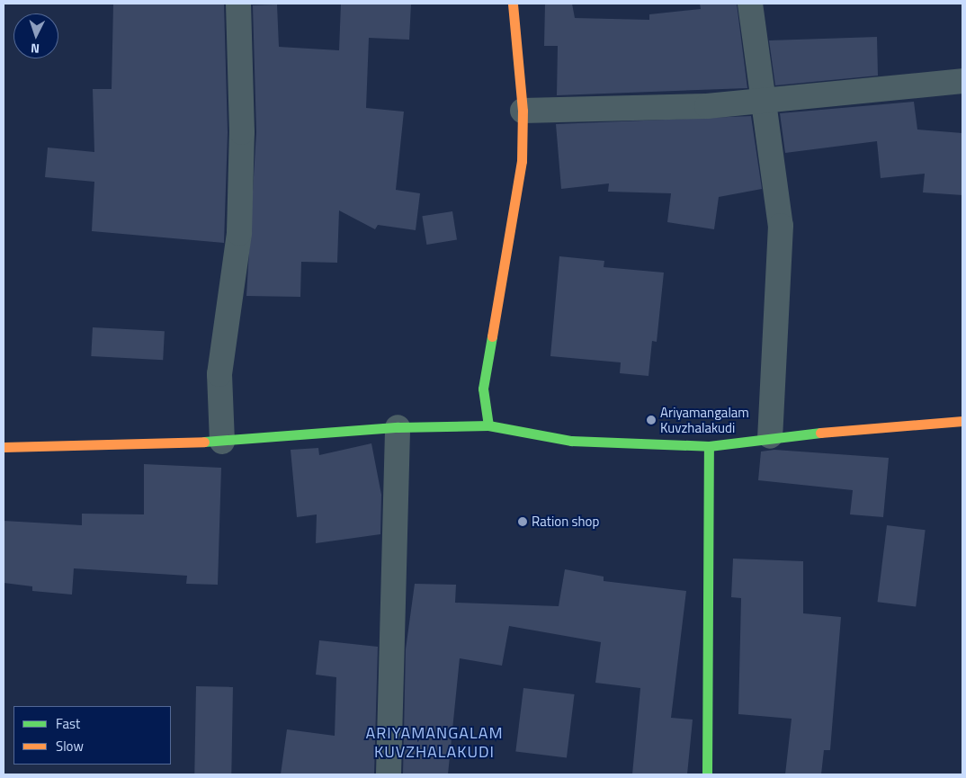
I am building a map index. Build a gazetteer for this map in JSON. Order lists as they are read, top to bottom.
{
  "districts": ["ARIYAMANGALAM KUVZHALAKUDI"],
  "places": ["Ariyamangalam Kuvzhalakudi", "Ration shop"],
  "legend": ["Fast", "Slow"],
  "north": "bottom"
}
